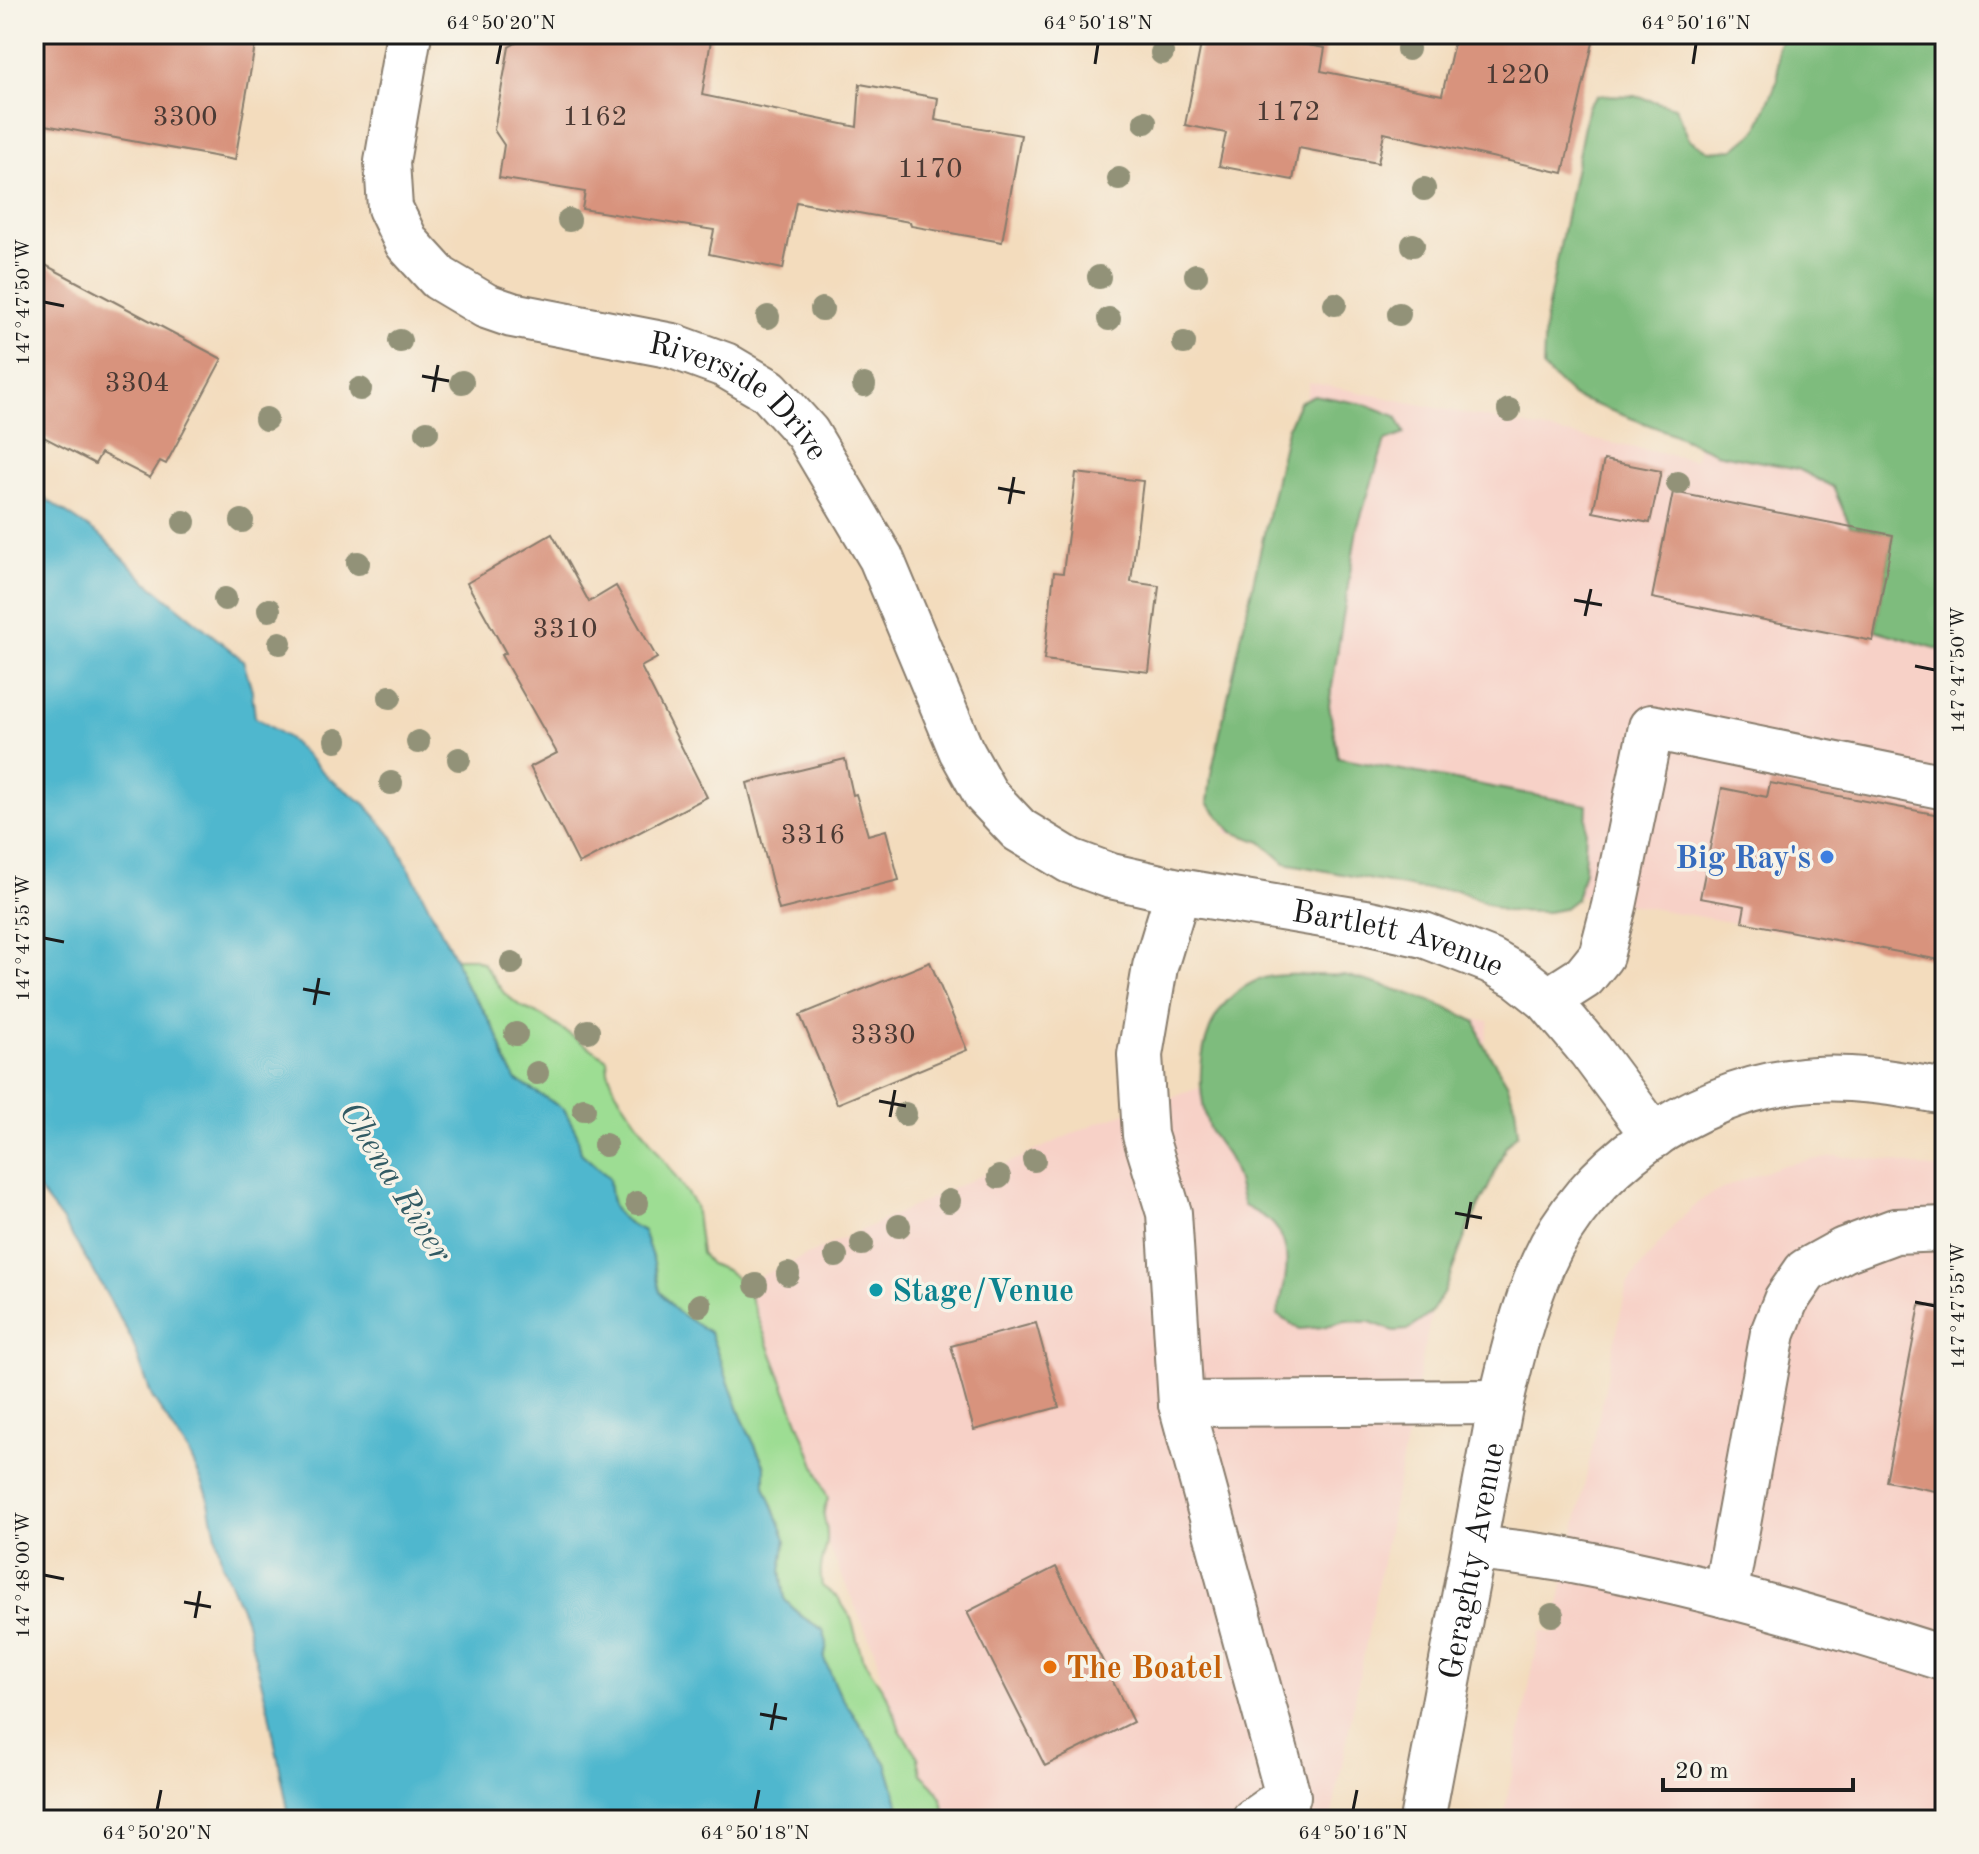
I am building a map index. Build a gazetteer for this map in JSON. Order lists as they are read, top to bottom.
{
  "streets": {
    "street": ["Riverside Drive", "Bartlett Avenue", "Geraghty Avenue"]
  },
  "crossings": [
    ["Riverside Drive", "Bartlett Avenue"],
    ["Bartlett Avenue", "Geraghty Avenue"]
  ],
  "water": ["Chena River"],
  "places": ["Big Ray's", "Stage/Venue", "The Boatel"],
  "house_numbers": [
    "1220",
    "1172",
    "3300",
    "1162",
    "1170",
    "3304",
    "3310",
    "3316",
    "3330"
  ],
  "scale_bar": "20 m",
  "coordinates": [
    "64°50'20\"N",
    "64°50'18\"N",
    "64°50'16\"N",
    "147°47'50\"W",
    "147°47'55\"W",
    "147°48'00\"W"
  ]
}
